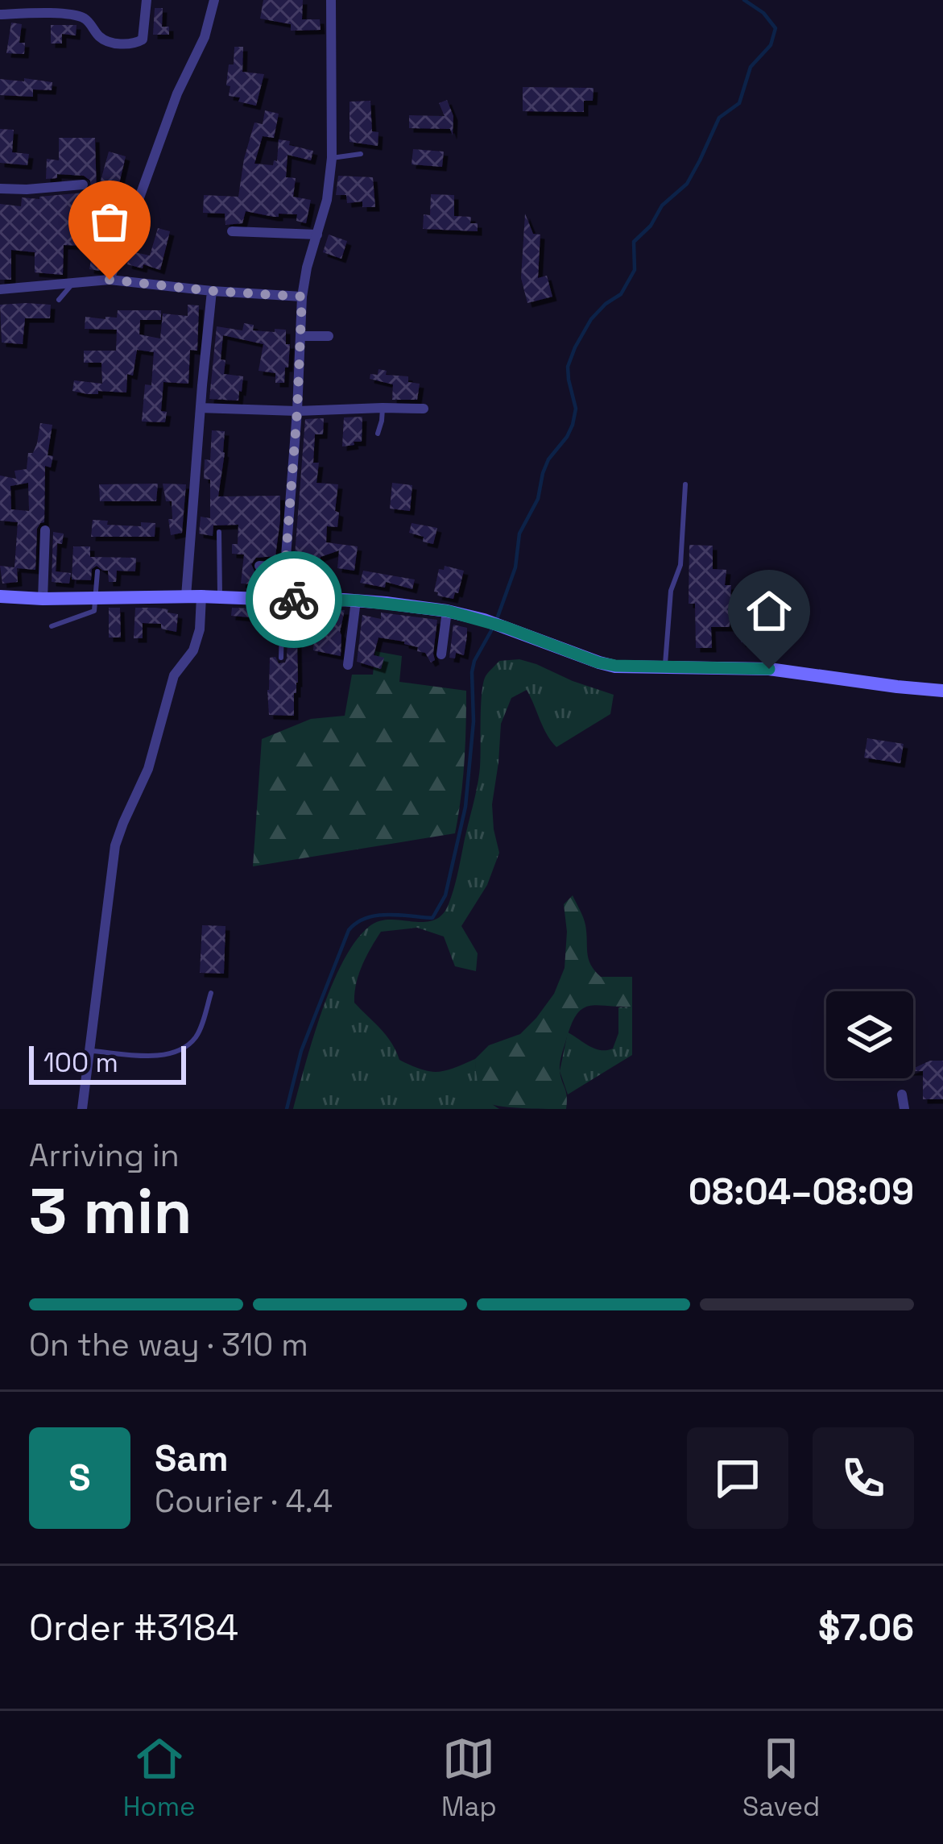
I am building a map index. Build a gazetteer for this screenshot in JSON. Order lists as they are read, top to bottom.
{
  "scale_bar": "100 m",
  "page": {
    "scale": "100 m",
    "heading": ["3 min", "Arriving in", "08:04–08:09"],
    "panel": [
      "Sam",
      "Courier · 4.4",
      "Order #3184",
      "$7.06"
    ],
    "bar": "On the way · 310 m",
    "round": "S",
    "tabs": ["Home", "Map", "Saved"]
  }
}
